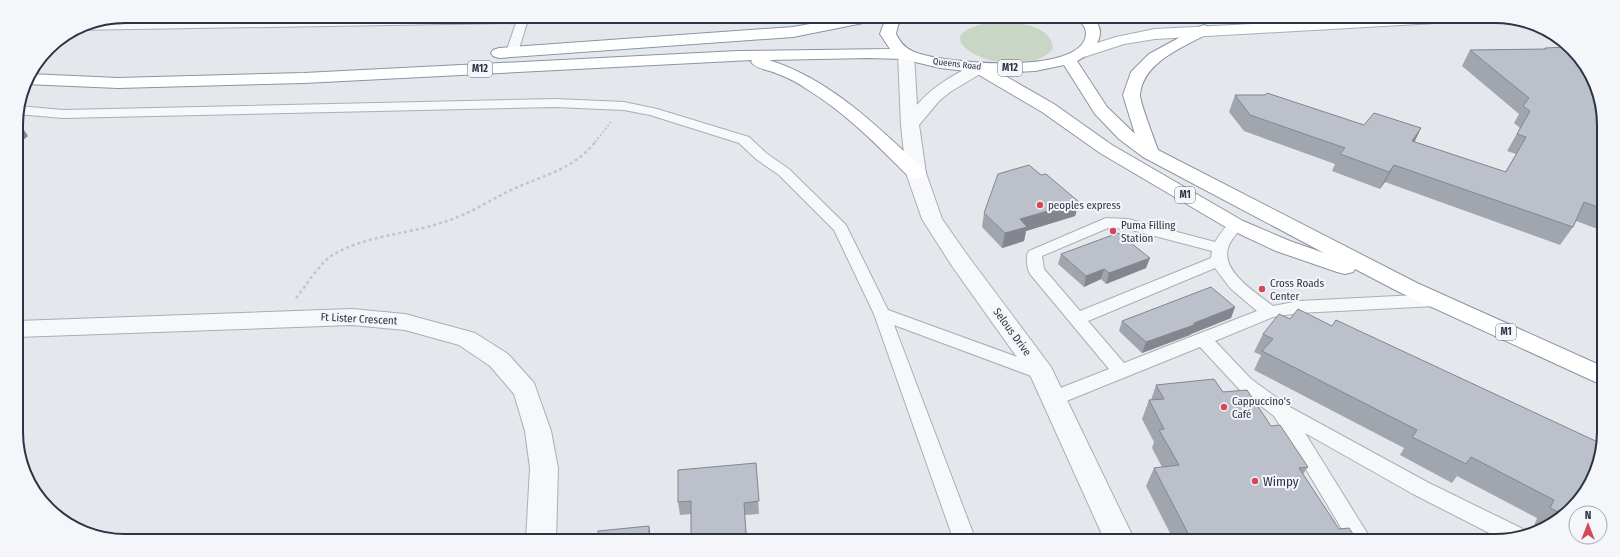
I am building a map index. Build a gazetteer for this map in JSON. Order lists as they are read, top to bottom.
{
  "streets": {
    "main road": ["Queens Road", "M12", "M1"],
    "street": ["Ft Lister Crescent", "Selous Drive"]
  },
  "crossings": [
    ["Queens Road", "M12"],
    ["Queens Road", "M1"],
    ["Queens Road", "Selous Drive"],
    ["M12", "Selous Drive"]
  ],
  "places": [
    "peoples express",
    "Puma Filling Station",
    "Cross Roads Center",
    "Cappuccino's Café",
    "Wimpy"
  ],
  "north": "top"
}
